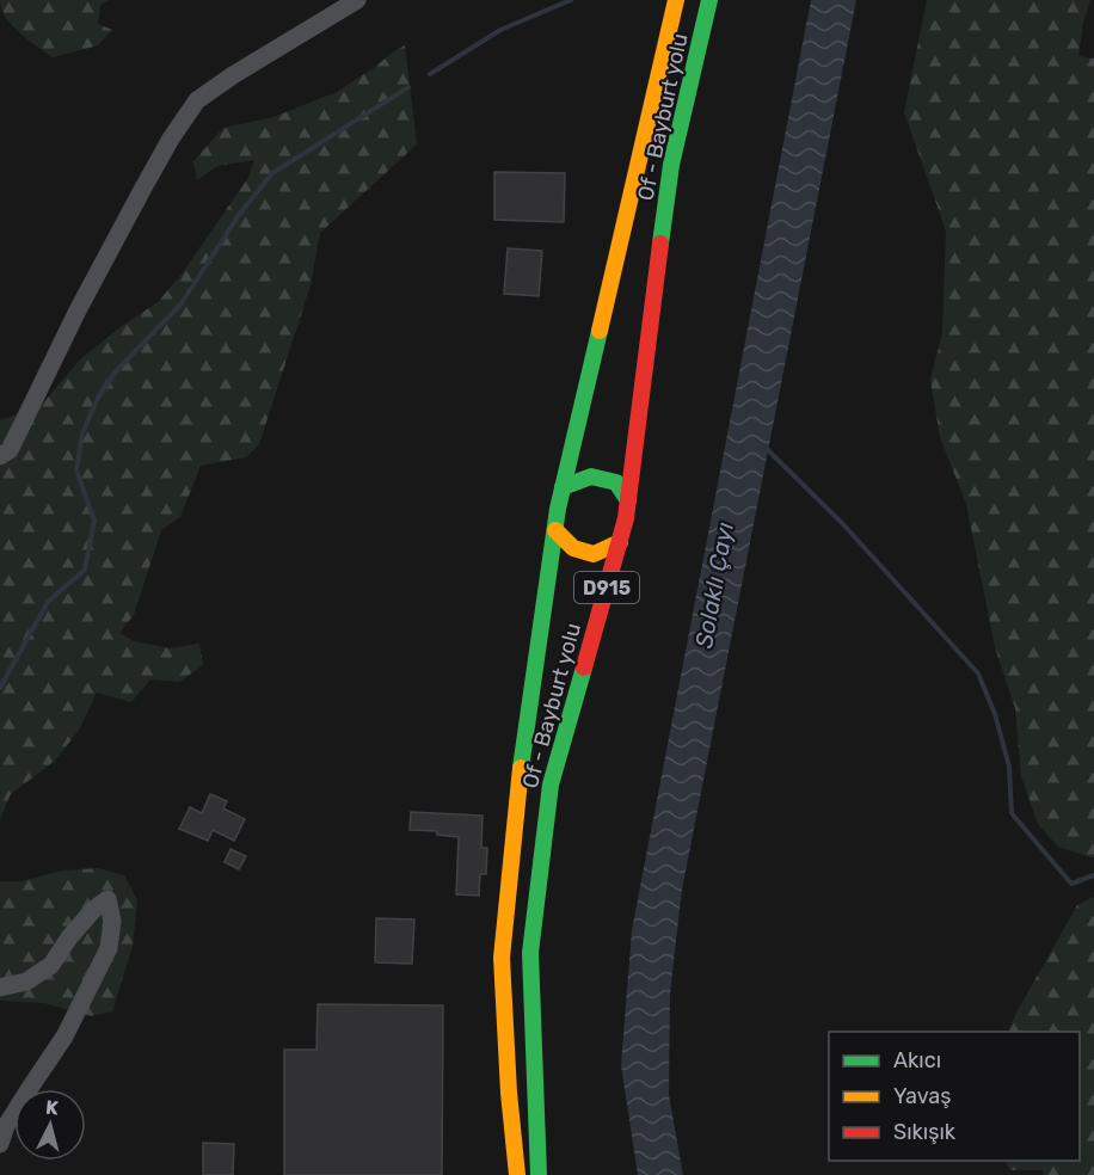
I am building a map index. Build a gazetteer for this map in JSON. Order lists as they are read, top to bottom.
{
  "streets": {
    "highway": ["Of - Bayburt yolu", "D915"]
  },
  "water": ["Solaklı Çayı"],
  "legend": ["Akıcı", "Yavaş", "Sıkışık"],
  "north": "top"
}
